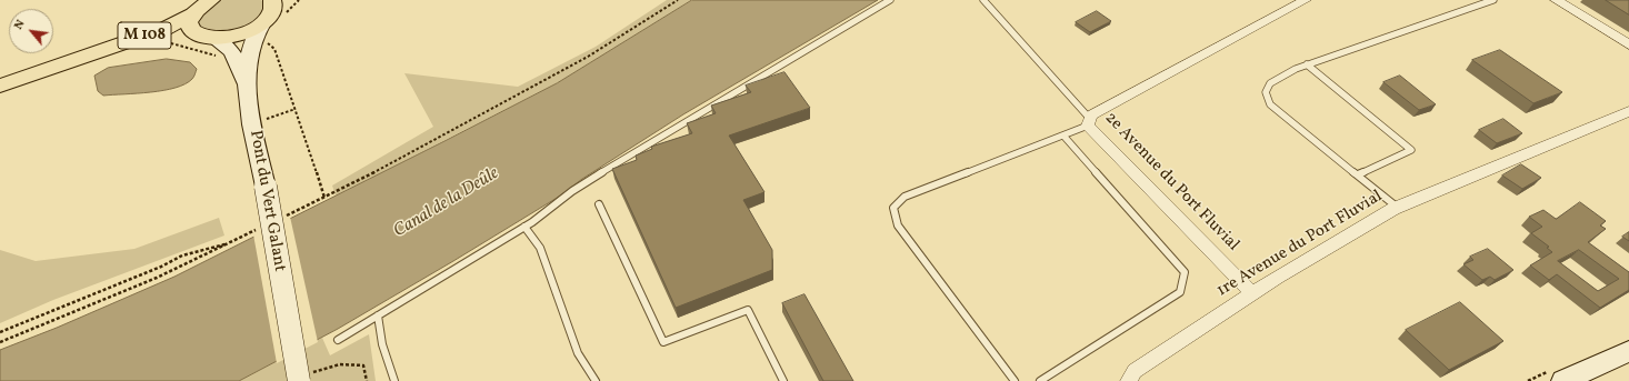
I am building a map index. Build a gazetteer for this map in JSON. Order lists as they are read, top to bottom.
{
  "streets": {
    "main road": ["M 108", "Pont du Vert Galant"],
    "street": ["2e Avenue du Port Fluvial", "1re Avenue du Port Fluvial"]
  },
  "crossings": [
    ["2e Avenue du Port Fluvial", "1re Avenue du Port Fluvial"]
  ],
  "water": ["Canal de la Deûle"],
  "north": "top left"
}
